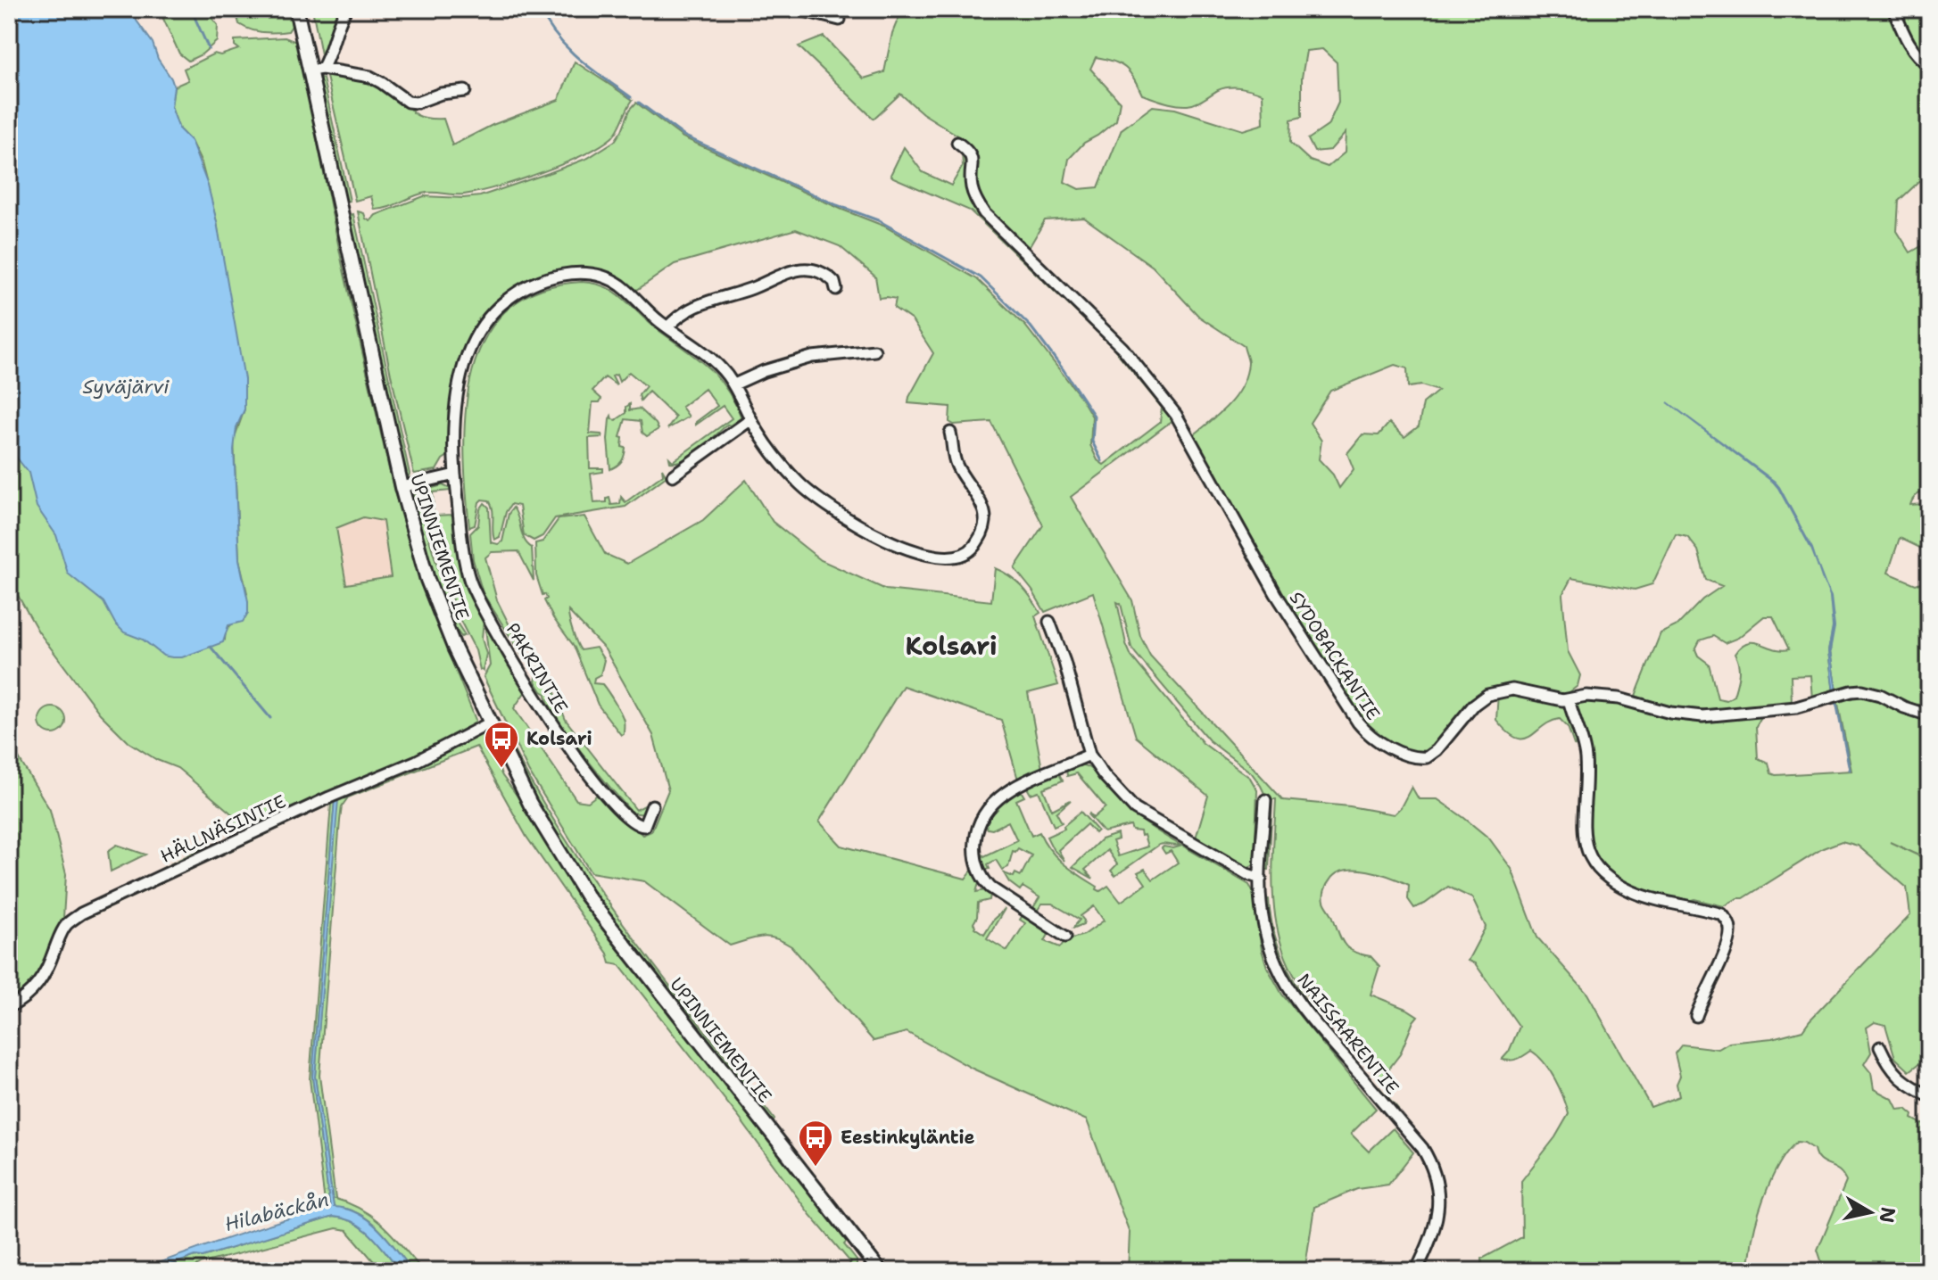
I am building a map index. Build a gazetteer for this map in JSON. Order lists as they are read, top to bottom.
{
  "streets": {
    "main road": ["UPINNIEMENTIE"],
    "street": [
      "SYDOBACKANTIE",
      "PAKRINTIE",
      "HÄLLNÄSINTIE",
      "NAISSAARENTIE"
    ]
  },
  "crossings": [
    ["UPINNIEMENTIE", "HÄLLNÄSINTIE"]
  ],
  "districts": ["Kolsari"],
  "water": ["Syväjärvi", "Hilabäckån"],
  "places": {
    "bus stop": ["Kolsari", "Eestinkyläntie"]
  },
  "north": "right"
}
